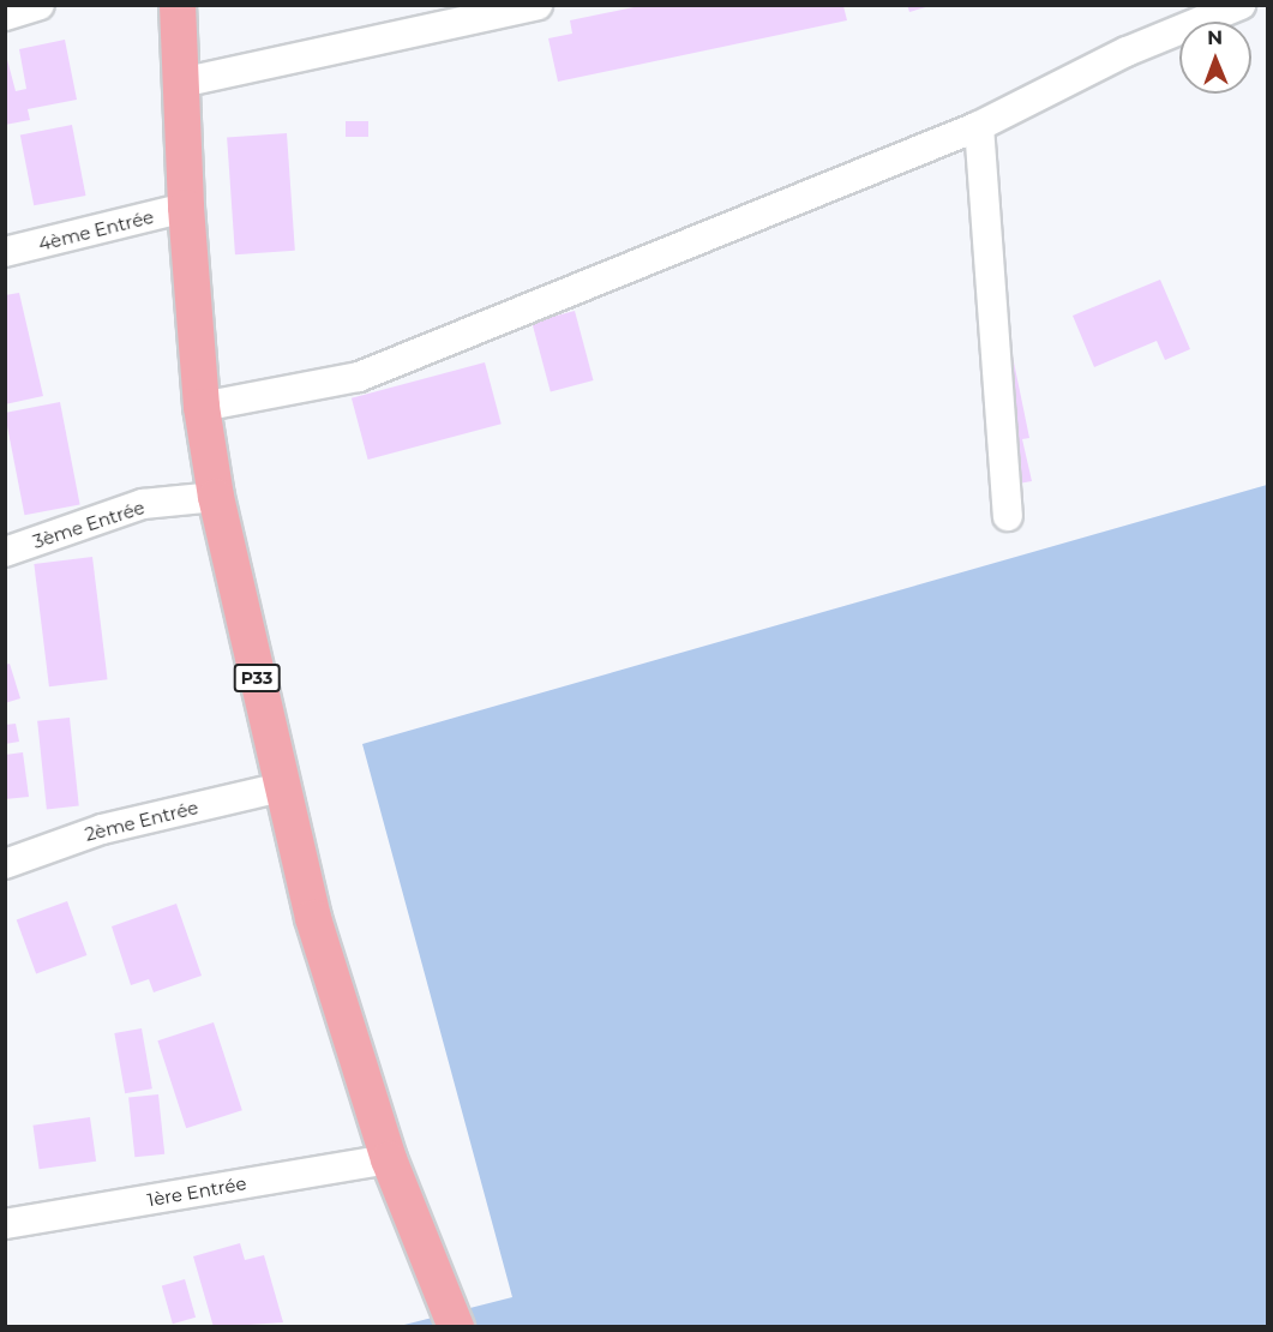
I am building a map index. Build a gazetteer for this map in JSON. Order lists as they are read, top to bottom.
{
  "streets": {
    "main road": ["P33"],
    "street": [
      "4ème Entrée",
      "3ème Entrée",
      "2ème Entrée",
      "1ère Entrée"
    ]
  },
  "crossings": [
    ["4ème Entrée", "P33"],
    ["3ème Entrée", "P33"],
    ["P33", "2ème Entrée"],
    ["P33", "1ère Entrée"]
  ],
  "north": "top"
}
